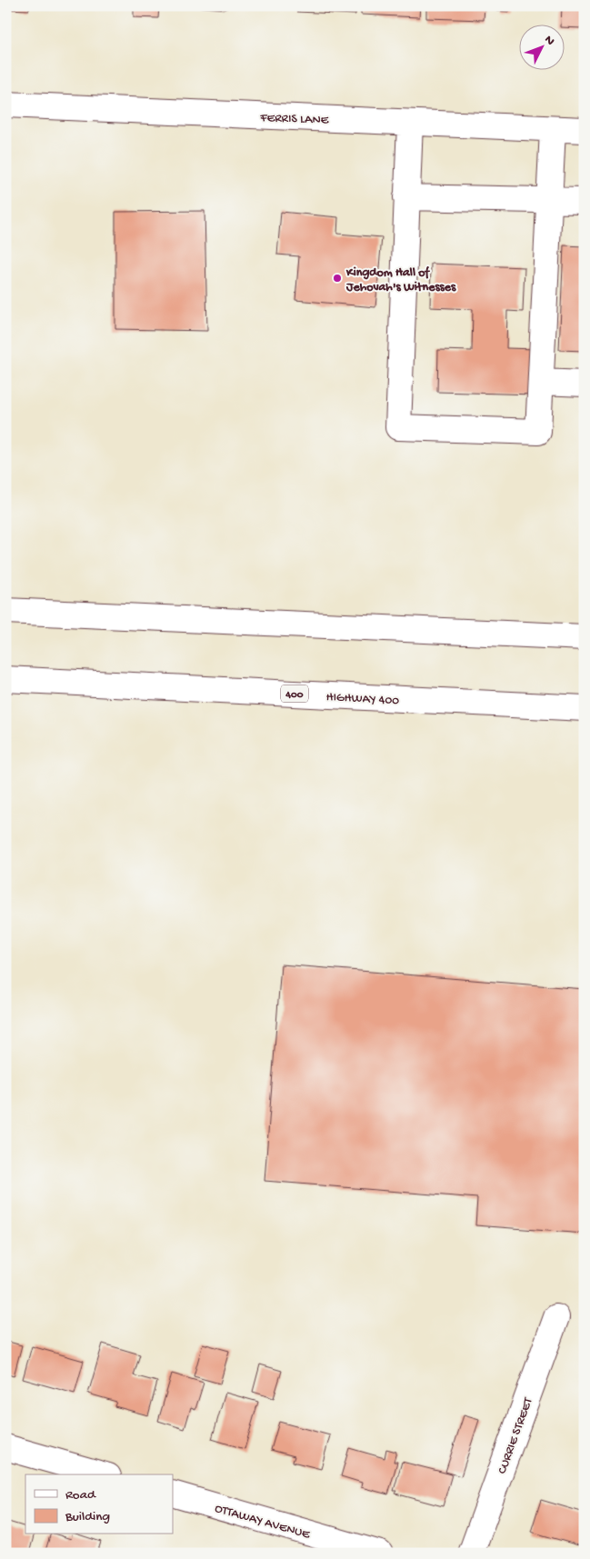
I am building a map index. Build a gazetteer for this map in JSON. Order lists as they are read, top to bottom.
{
  "streets": {
    "main road": [
      "FERRIS LANE",
      "400",
      "HIGHWAY 400",
      "CURRIE STREET",
      "OTTAWAY AVENUE"
    ]
  },
  "places": ["Kingdom Hall of Jehovah's Witnesses"],
  "legend": ["Road", "Building"],
  "north": "top right"
}
